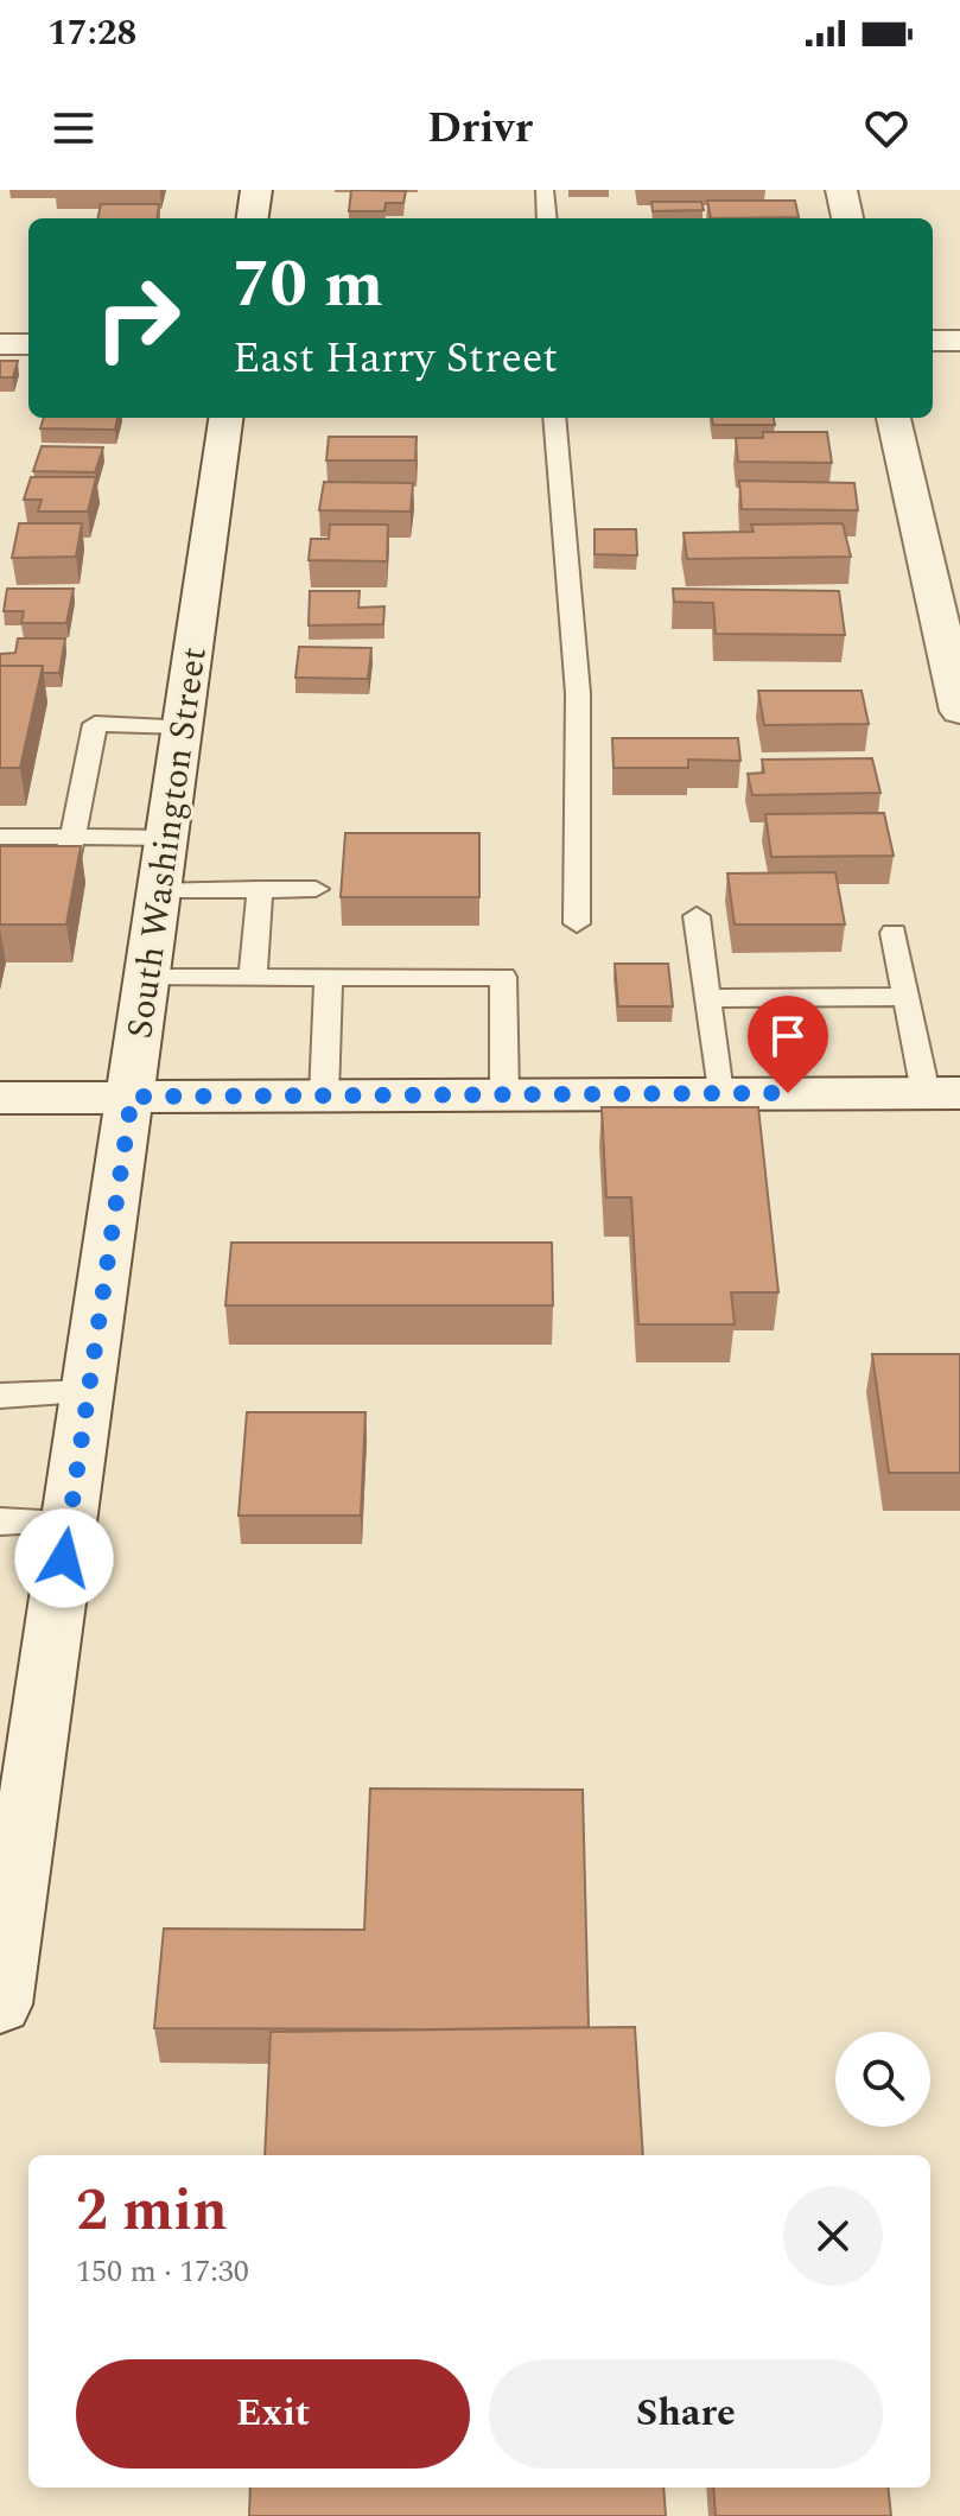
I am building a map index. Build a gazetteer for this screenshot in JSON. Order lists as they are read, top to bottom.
{
  "streets": {
    "street": ["South Washington Street"]
  },
  "page": {
    "status": "17:28",
    "header": "Drivr",
    "turn": ["70 m", "East Harry Street"],
    "heading": ["2 min", "150 m · 17:30"],
    "buttons": ["Exit", "Share"]
  }
}
